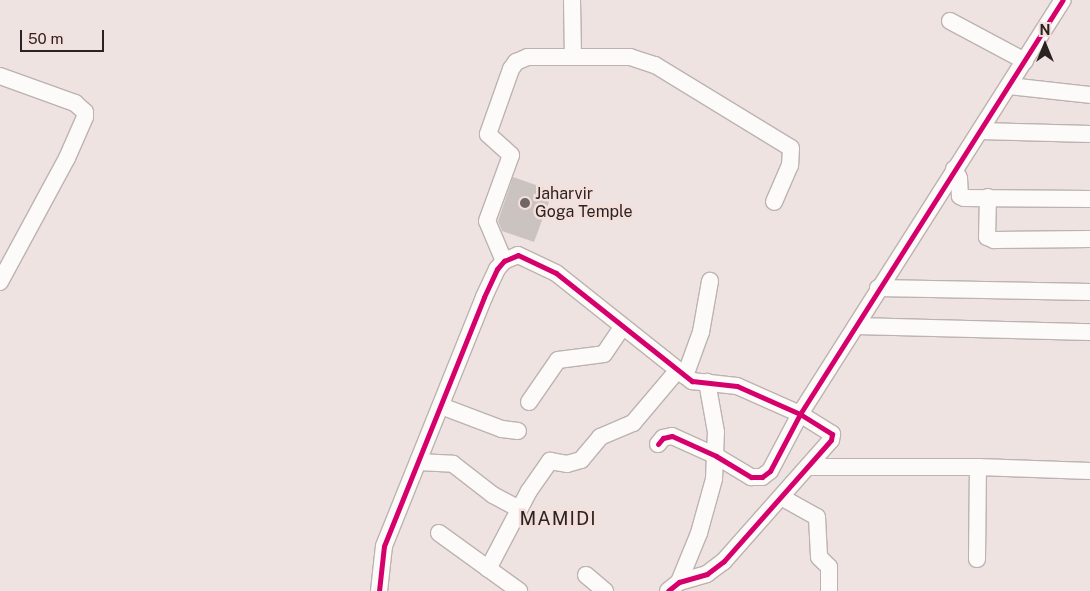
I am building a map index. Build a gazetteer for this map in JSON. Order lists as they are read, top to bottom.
{
  "districts": ["MAMIDI"],
  "places": ["Jaharvir Goga Temple"],
  "scale_bar": "50 m",
  "north": "top"
}
